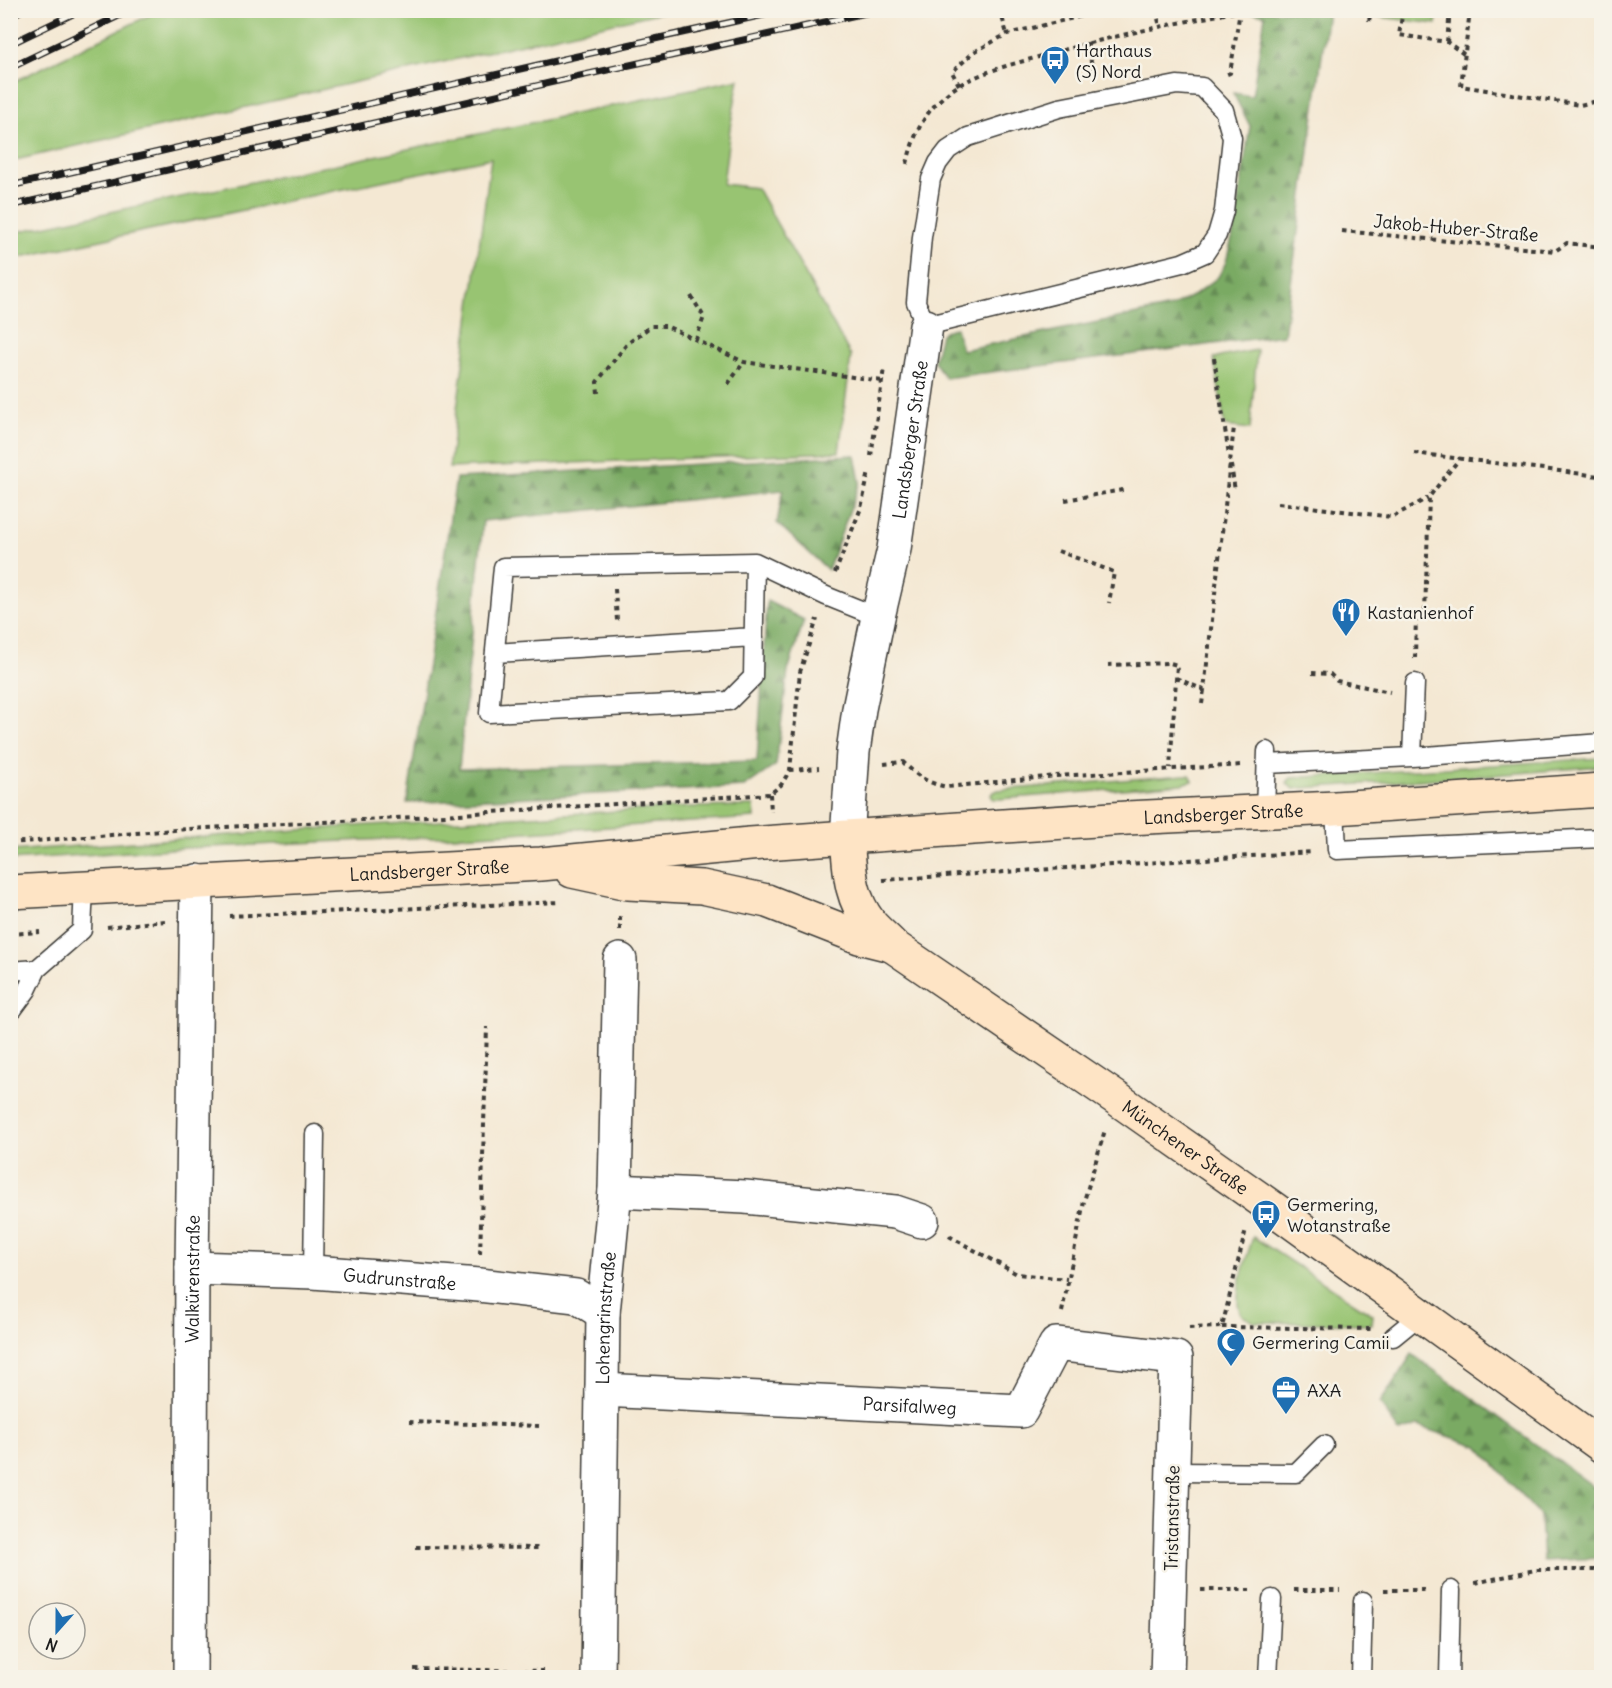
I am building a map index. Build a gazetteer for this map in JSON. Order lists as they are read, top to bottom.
{
  "streets": {
    "main road": ["Landsberger Straße", "Münchener Straße"],
    "street": [
      "Walkürenstraße",
      "Gudrunstraße",
      "Lohengrinstraße",
      "Parsifalweg",
      "Tristanstraße"
    ],
    "path": ["Jakob-Huber-Straße"]
  },
  "crossings": [
    ["Landsberger Straße", "Münchener Straße"],
    ["Landsberger Straße", "Walkürenstraße"],
    ["Walkürenstraße", "Gudrunstraße"],
    ["Gudrunstraße", "Lohengrinstraße"],
    ["Lohengrinstraße", "Parsifalweg"],
    ["Parsifalweg", "Tristanstraße"]
  ],
  "places": {
    "bus stop": ["Harthaus (S) Nord", "Germering, Wotanstraße"],
    "restaurant": ["Kastanienhof"],
    "mosque": ["Germering Camii"],
    "office": ["AXA"]
  },
  "north": "bottom"
}
